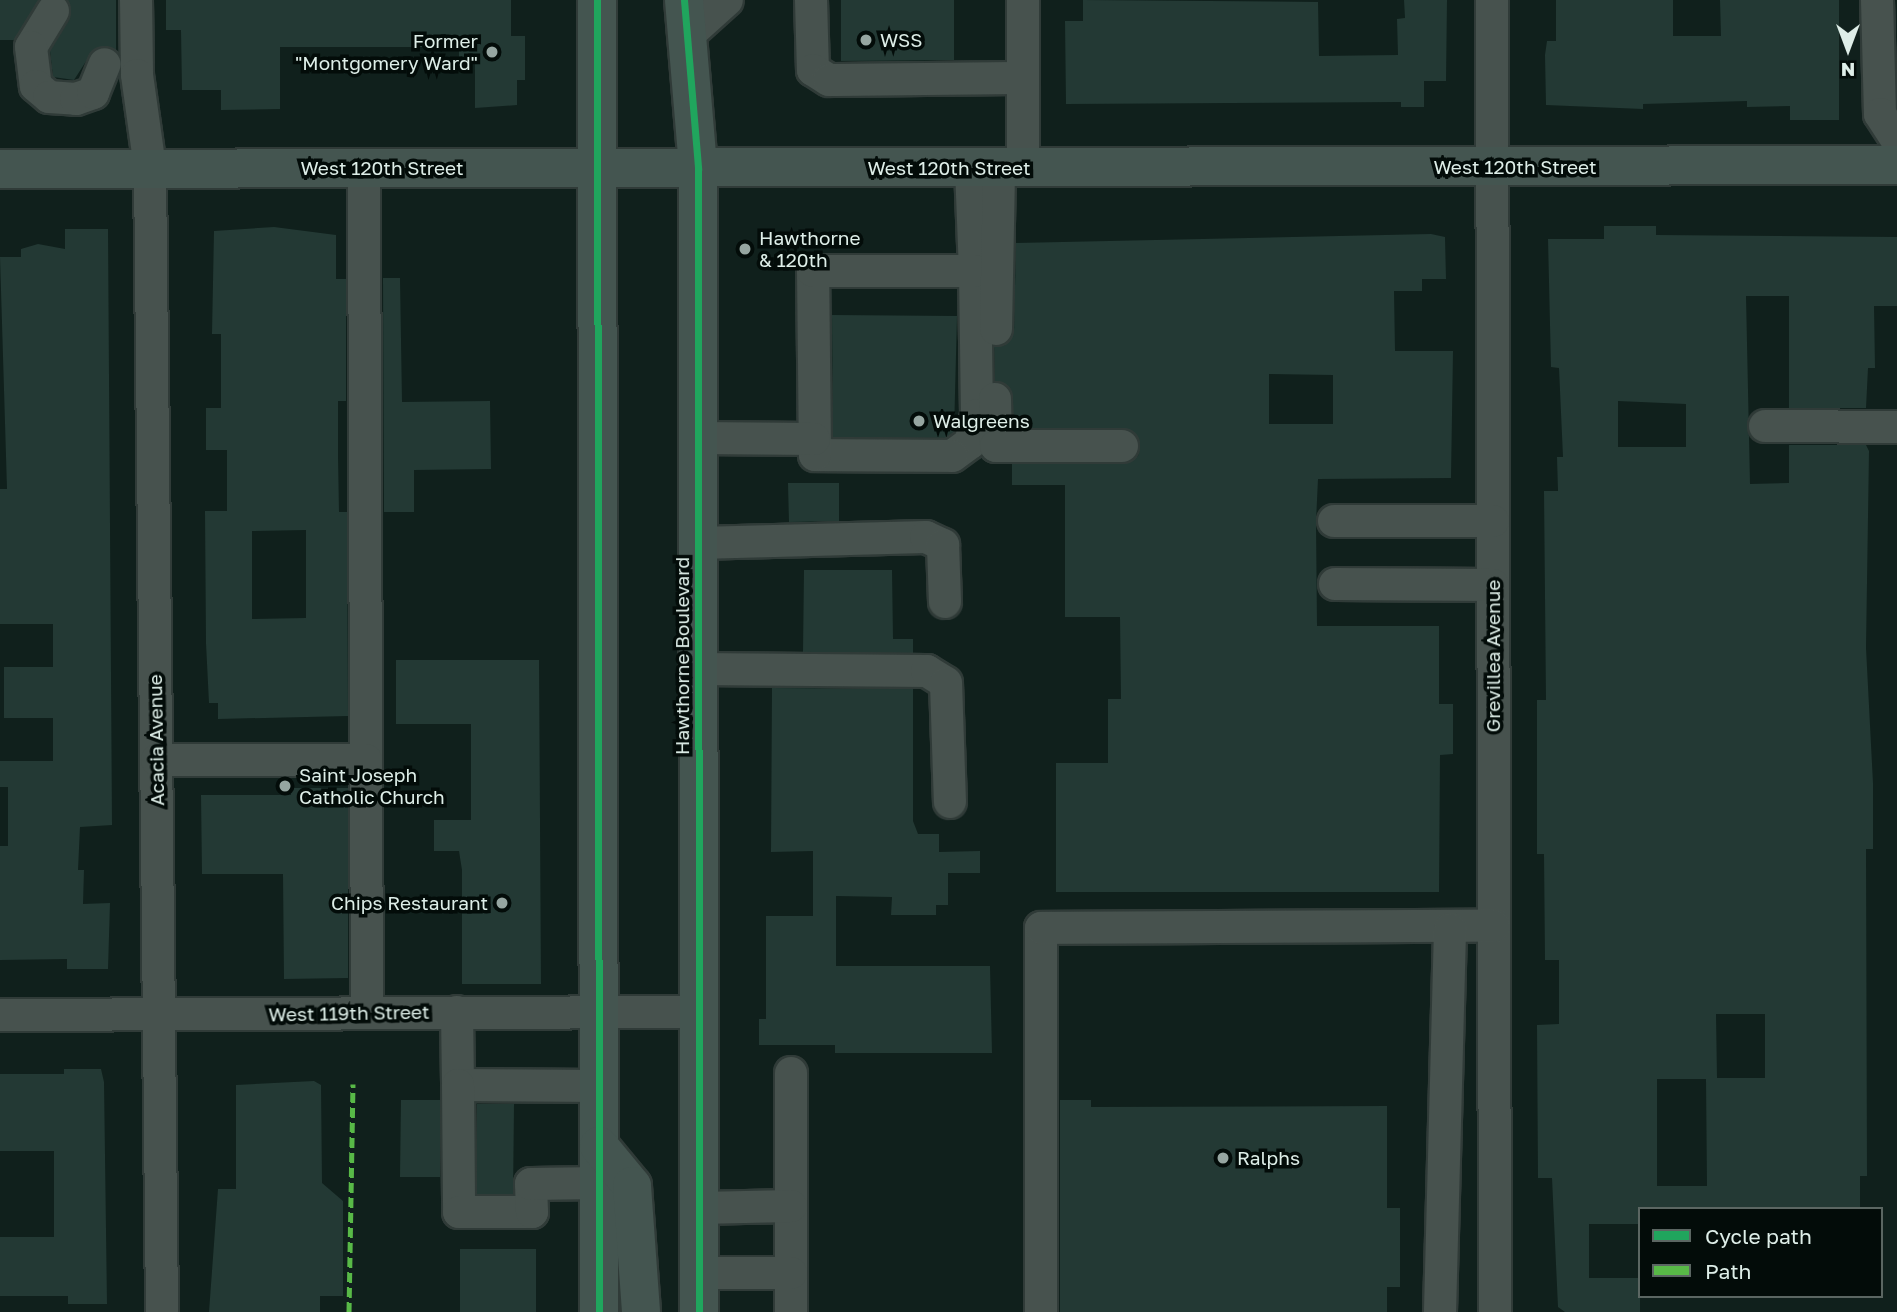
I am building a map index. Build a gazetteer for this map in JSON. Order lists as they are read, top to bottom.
{
  "streets": {
    "main road": ["West 120th Street", "Hawthorne Boulevard"],
    "street": ["Grevillea Avenue", "Acacia Avenue", "West 119th Street"]
  },
  "crossings": [
    ["West 120th Street", "Hawthorne Boulevard"],
    ["West 120th Street", "Grevillea Avenue"],
    ["West 120th Street", "Acacia Avenue"],
    ["Hawthorne Boulevard", "West 119th Street"],
    ["Acacia Avenue", "West 119th Street"]
  ],
  "places": [
    "WSS",
    "Former \"Montgomery Ward\"",
    "Hawthorne & 120th",
    "Walgreens",
    "Saint Joseph Catholic Church",
    "Chips Restaurant",
    "Ralphs"
  ],
  "legend": ["Cycle path", "Path"],
  "north": "bottom"
}
